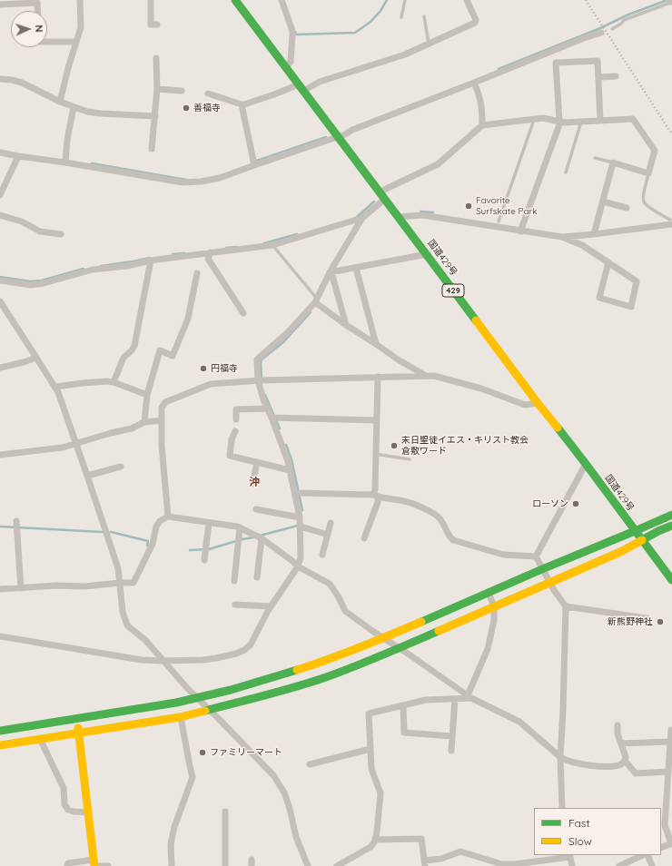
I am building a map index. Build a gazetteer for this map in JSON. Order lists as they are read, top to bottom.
{
  "streets": {
    "main road": ["国道429号", "429"]
  },
  "districts": ["沖"],
  "places": [
    "善福寺",
    "Favorite Surfskate Park",
    "円福寺",
    "末日聖徒イエス・キリスト教会 倉敷ワード",
    "ローソン",
    "新熊野神社",
    "ファミリーマート"
  ],
  "legend": ["Fast", "Slow"],
  "north": "right"
}
